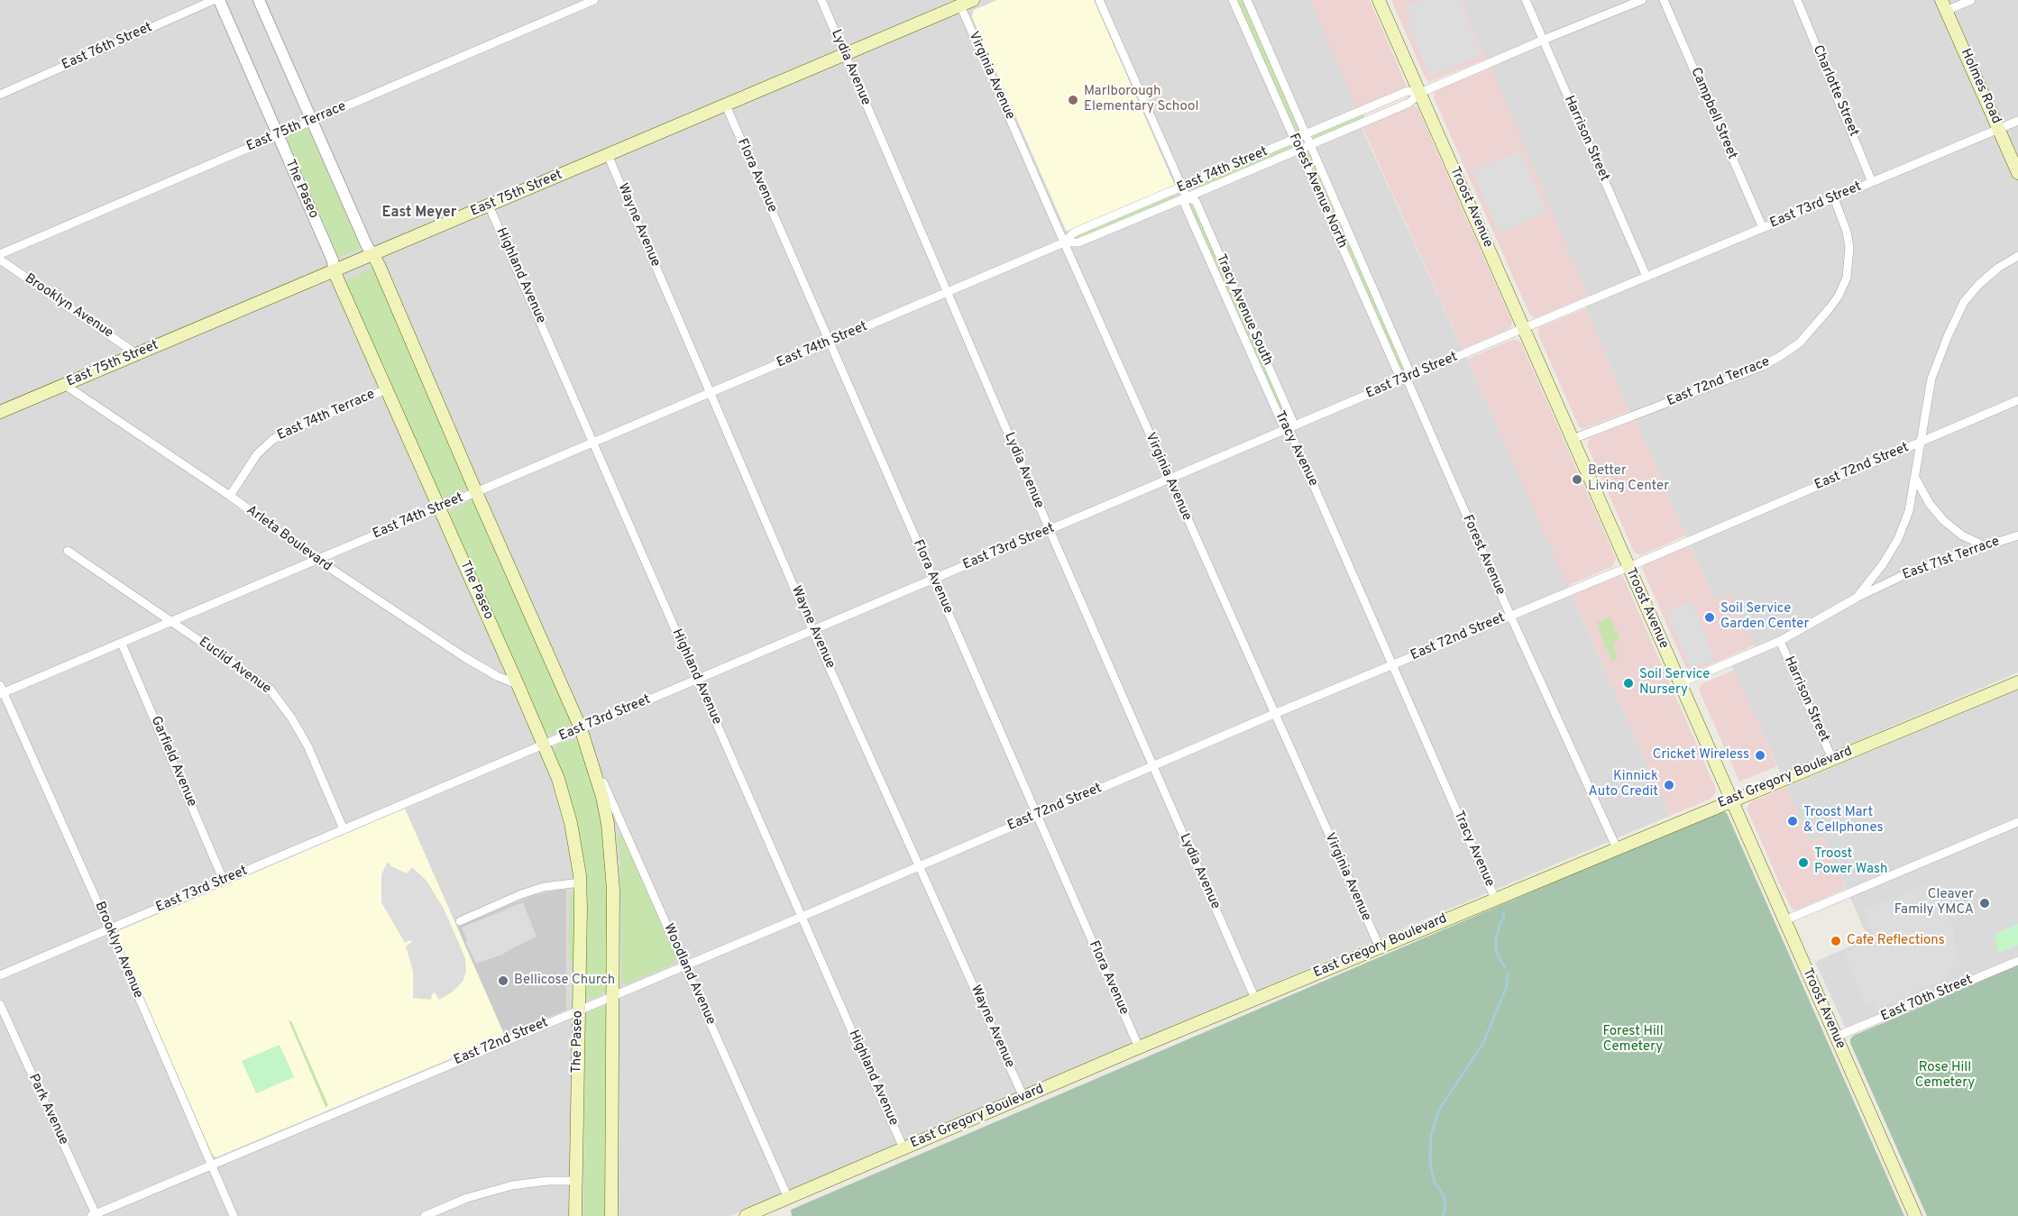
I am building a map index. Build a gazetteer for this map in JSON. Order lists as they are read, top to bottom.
{
  "streets": {
    "main road": [
      "Holmes Road",
      "The Paseo",
      "East 75th Street",
      "Troost Avenue",
      "East Gregory Boulevard"
    ],
    "street": [
      "East 76th Street",
      "Lydia Avenue",
      "Virginia Avenue",
      "Charlotte Street",
      "Campbell Street",
      "East 75th Terrace",
      "Harrison Street",
      "East 74th Street",
      "Flora Avenue",
      "Forest Avenue North",
      "East 73rd Street",
      "Wayne Avenue",
      "Highland Avenue",
      "Brooklyn Avenue",
      "East 72nd Terrace",
      "East 74th Terrace",
      "Tracy Avenue",
      "East 72nd Street",
      "Arleta Boulevard",
      "Forest Avenue",
      "East 71st Terrace",
      "Euclid Avenue",
      "Garfield Avenue",
      "Woodland Avenue",
      "East 70th Street",
      "Park Avenue"
    ]
  },
  "crossings": [
    ["Lydia Avenue", "East 74th Street"],
    ["Lydia Avenue", "East 75th Street"],
    ["Lydia Avenue", "East 73rd Street"],
    ["Lydia Avenue", "East 72nd Street"],
    ["Lydia Avenue", "East Gregory Boulevard"],
    ["Virginia Avenue", "East 74th Street"],
    ["Virginia Avenue", "East 75th Street"],
    ["Virginia Avenue", "East 73rd Street"],
    ["Virginia Avenue", "East 72nd Street"],
    ["Virginia Avenue", "East Gregory Boulevard"],
    ["Holmes Road", "East 73rd Street"],
    ["Charlotte Street", "East 73rd Street"],
    ["Campbell Street", "East 73rd Street"],
    ["East 75th Terrace", "The Paseo"],
    ["Harrison Street", "East 74th Street"],
    ["Harrison Street", "East 73rd Street"],
    ["Harrison Street", "East 71st Terrace"],
    ["Harrison Street", "East Gregory Boulevard"],
    ["East 74th Street", "Flora Avenue"],
    ["East 74th Street", "The Paseo"],
    ["East 74th Street", "Forest Avenue North"],
    ["East 74th Street", "Troost Avenue"],
    ["East 74th Street", "Wayne Avenue"],
    ["East 74th Street", "Highland Avenue"],
    ["East 74th Street", "Brooklyn Avenue"],
    ["East 74th Street", "Tracy Avenue"],
    ["East 74th Street", "Arleta Boulevard"],
    ["East 74th Street", "Euclid Avenue"],
    ["East 74th Street", "Garfield Avenue"],
    ["Flora Avenue", "East 75th Street"],
    ["Flora Avenue", "East 73rd Street"],
    ["Flora Avenue", "East 72nd Street"],
    ["Flora Avenue", "East Gregory Boulevard"],
    ["The Paseo", "East 75th Street"],
    ["The Paseo", "East 73rd Street"],
    ["The Paseo", "East 74th Terrace"],
    ["The Paseo", "East 72nd Street"],
    ["The Paseo", "Arleta Boulevard"],
    ["Forest Avenue North", "East 73rd Street"],
    ["Forest Avenue North", "Forest Avenue"],
    ["East 75th Street", "Wayne Avenue"],
    ["East 75th Street", "Highland Avenue"],
    ["East 75th Street", "Brooklyn Avenue"],
    ["East 75th Street", "Arleta Boulevard"],
    ["East 73rd Street", "Troost Avenue"],
    ["East 73rd Street", "Wayne Avenue"],
    ["East 73rd Street", "Highland Avenue"],
    ["East 73rd Street", "Brooklyn Avenue"],
    ["East 73rd Street", "East 72nd Terrace"],
    ["East 73rd Street", "Tracy Avenue"],
    ["East 73rd Street", "Forest Avenue"],
    ["East 73rd Street", "Euclid Avenue"],
    ["East 73rd Street", "Garfield Avenue"],
    ["Troost Avenue", "East 72nd Terrace"],
    ["Troost Avenue", "East 72nd Street"],
    ["Troost Avenue", "East 71st Terrace"],
    ["Troost Avenue", "East Gregory Boulevard"],
    ["Troost Avenue", "East 70th Street"],
    ["Wayne Avenue", "East 72nd Street"],
    ["Wayne Avenue", "East Gregory Boulevard"],
    ["Highland Avenue", "East 72nd Street"],
    ["Highland Avenue", "East Gregory Boulevard"],
    ["Brooklyn Avenue", "East 72nd Street"],
    ["East 74th Terrace", "Arleta Boulevard"],
    ["Tracy Avenue", "East 72nd Street"],
    ["Tracy Avenue", "East Gregory Boulevard"],
    ["East 72nd Street", "Forest Avenue"],
    ["East 72nd Street", "Woodland Avenue"],
    ["East 72nd Street", "Park Avenue"],
    ["Forest Avenue", "East Gregory Boulevard"],
    ["East Gregory Boulevard", "Woodland Avenue"]
  ],
  "districts": ["East Meyer"],
  "parks": ["Forest Hill Cemetery", "Rose Hill Cemetery"],
  "places": [
    "Marlborough Elementary School",
    "Better Living Center",
    "Soil Service Garden Center",
    "Soil Service Nursery",
    "Cricket Wireless",
    "Kinnick Auto Credit",
    "Troost Mart & Cellphones",
    "Troost Power Wash",
    "Cleaver Family YMCA",
    "Cafe Reflections",
    "Bellicose Church"
  ]
}
